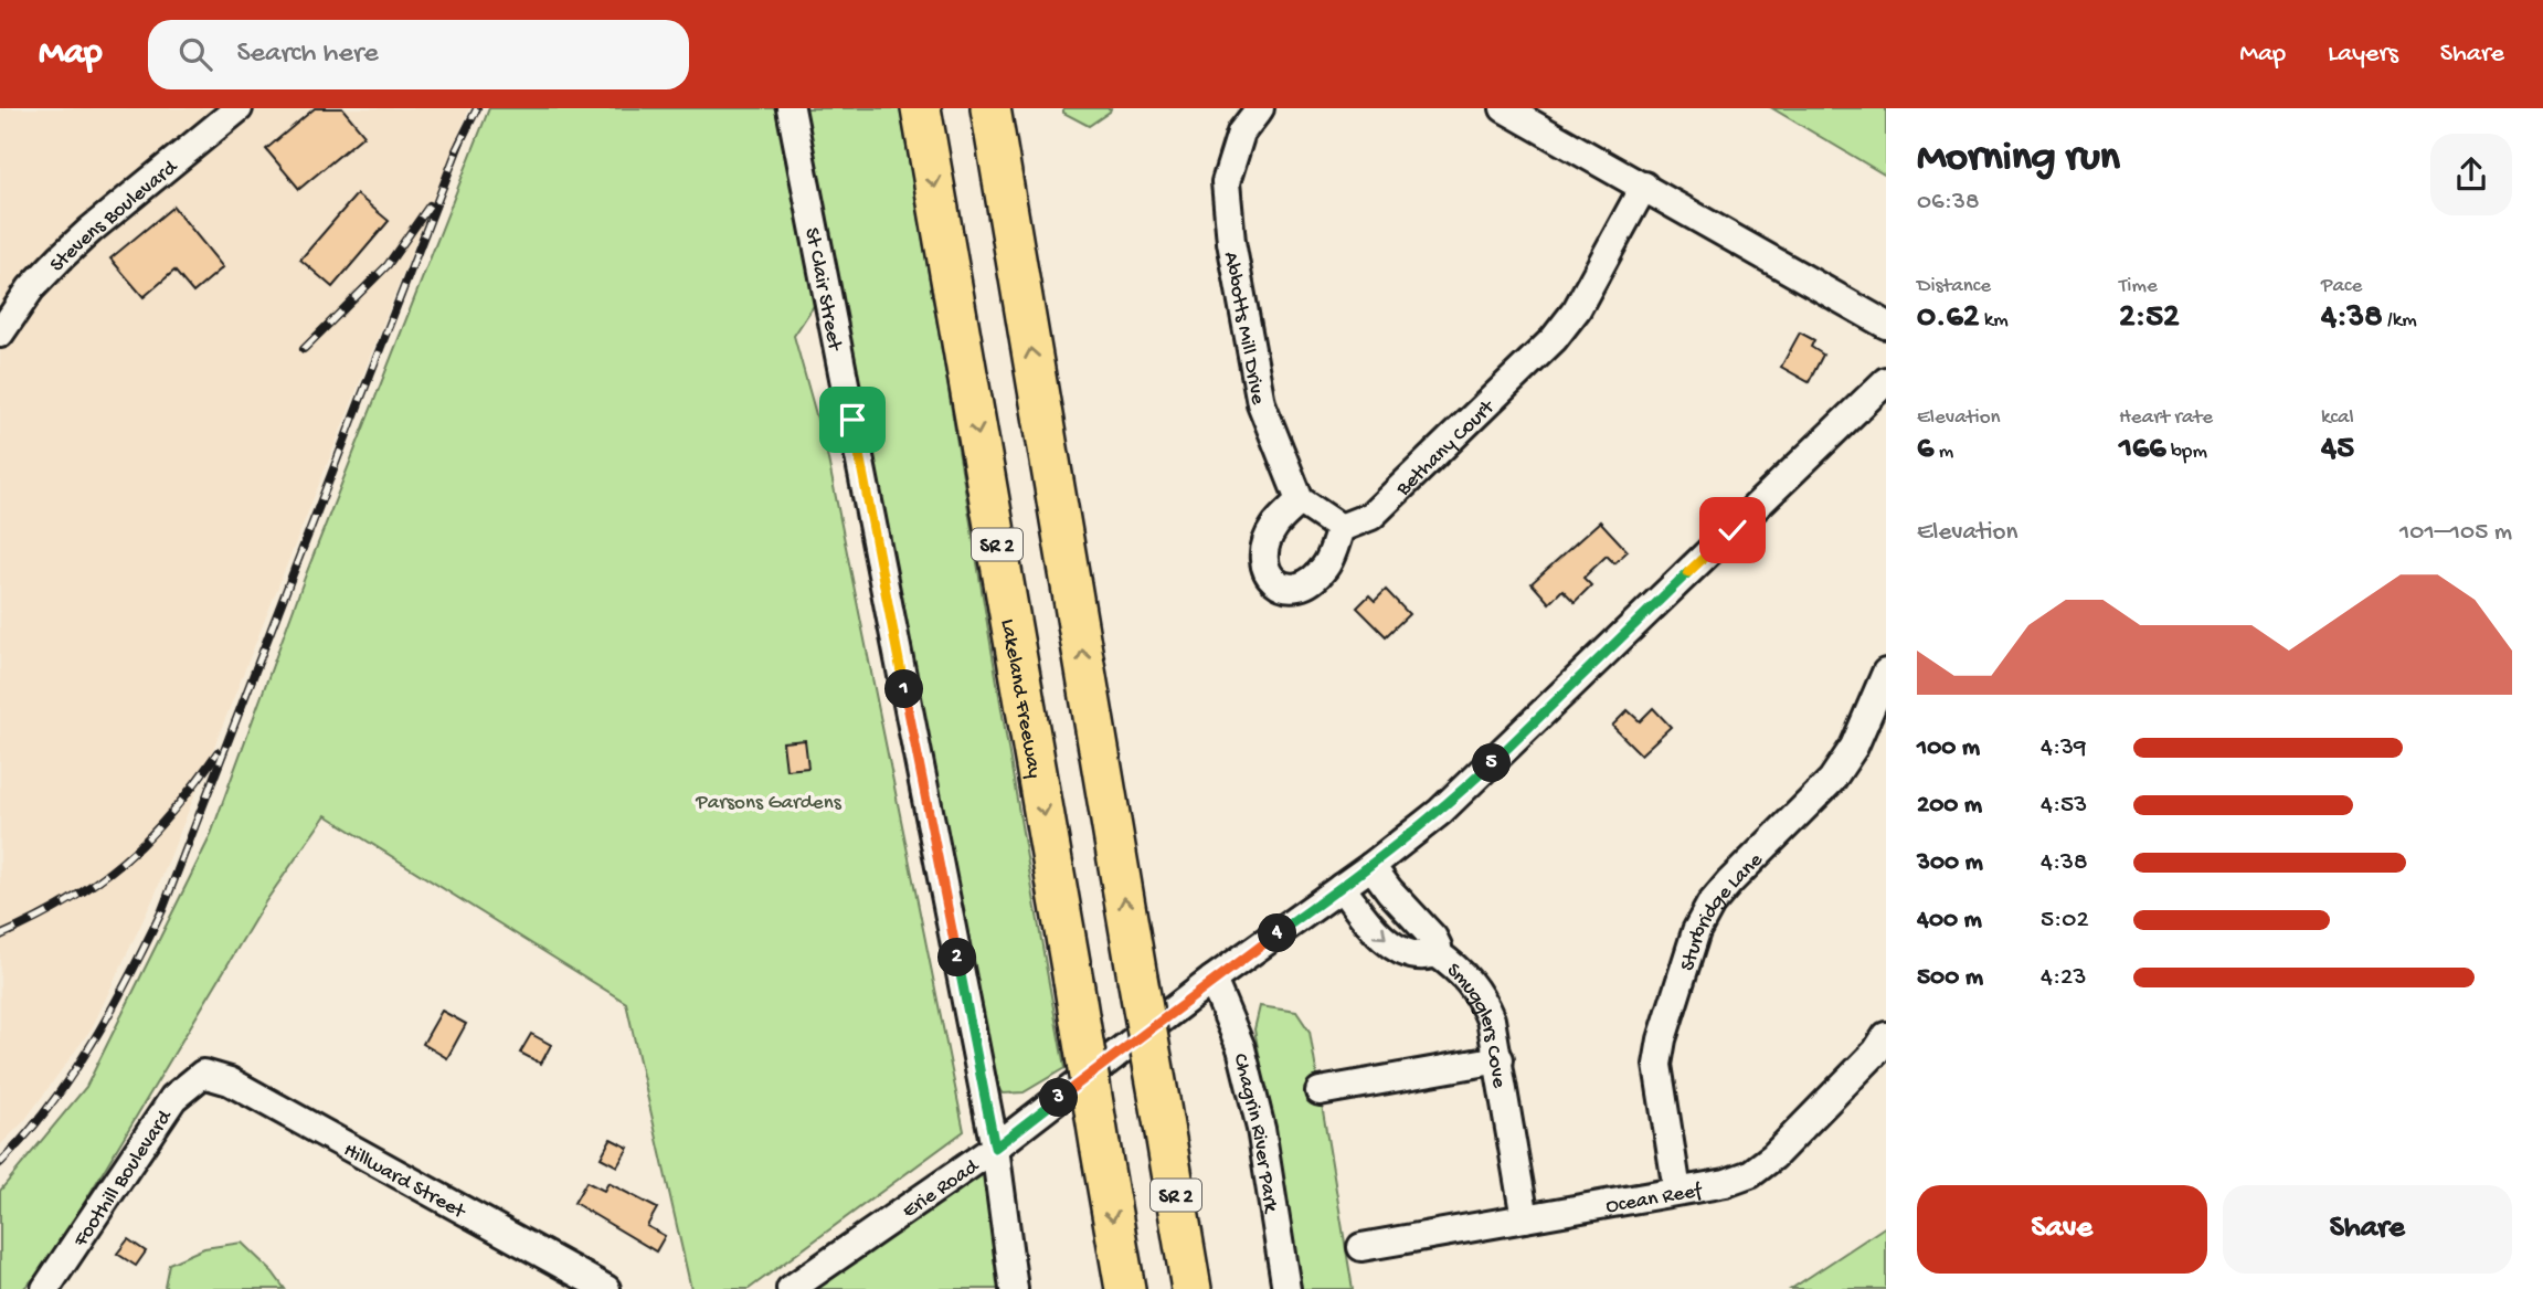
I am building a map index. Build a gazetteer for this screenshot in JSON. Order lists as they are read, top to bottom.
{
  "streets": {
    "highway": ["SR 2", "Lakeland Freeway"],
    "street": [
      "Stevens Boulevard",
      "St Clair Street",
      "Abbotts Mill Drive",
      "Bethany Court",
      "Sturbridge Lane",
      "Smugglers Cove",
      "Chagrin River Park",
      "Foothill Boulevard",
      "Hillward Street",
      "Erie Road",
      "Ocean Reef"
    ]
  },
  "crossings": [
    ["St Clair Street", "Erie Road"],
    ["Abbotts Mill Drive", "Bethany Court"],
    ["Sturbridge Lane", "Ocean Reef"],
    ["Smugglers Cove", "Erie Road"],
    ["Smugglers Cove", "Ocean Reef"],
    ["Chagrin River Park", "Erie Road"],
    ["Foothill Boulevard", "Hillward Street"]
  ],
  "parks": ["Parsons Gardens"],
  "page": {
    "header": "Map",
    "search": "Search here",
    "nav": ["Map", "Layers", "Share"],
    "heading": ["Morning run", "06:38"],
    "stats": [
      ["Distance", "0.62 km"],
      ["Time", "2:52"],
      ["Pace", "4:38 /km"],
      ["Elevation", "6 m"],
      ["Heart rate", "166 bpm"],
      ["kcal", "45"]
    ],
    "chart": ["Elevation", "101–105 m"],
    "pins": [
      "1",
      "5",
      "4",
      "2",
      "3"
    ],
    "list": [
      {
        "name": "100 m",
        "note": "4:39"
      },
      {
        "name": "200 m",
        "note": "4:53"
      },
      {
        "name": "300 m",
        "note": "4:38"
      },
      {
        "name": "400 m",
        "note": "5:02"
      },
      {
        "name": "500 m",
        "note": "4:23"
      }
    ],
    "buttons": ["Save", "Share"]
  }
}
